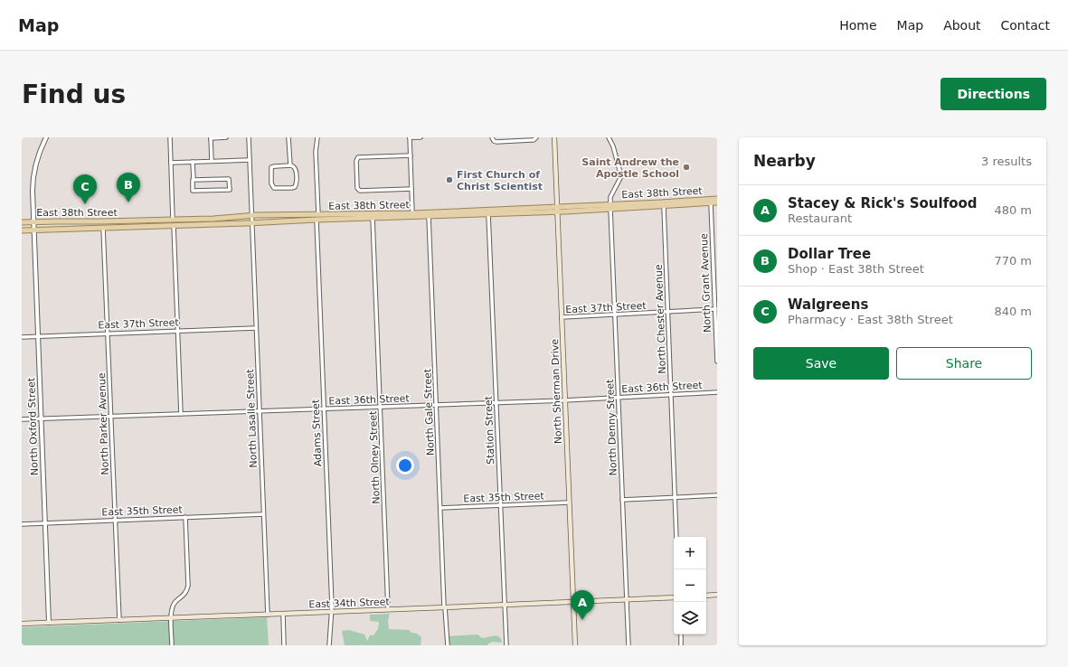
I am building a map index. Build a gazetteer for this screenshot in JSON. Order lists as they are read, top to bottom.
{
  "streets": {
    "main road": ["East 38th Street", "North Sherman Drive", "East 34th Street"],
    "street": [
      "North Grant Avenue",
      "East 37th Street",
      "North Chester Avenue",
      "East 36th Street",
      "North Gale Street",
      "North Lasalle Street",
      "North Parker Avenue",
      "North Oxford Street",
      "North Denny Street",
      "Station Street",
      "Adams Street",
      "North Olney Street",
      "East 35th Street"
    ]
  },
  "crossings": [
    ["East 38th Street", "North Grant Avenue"],
    ["East 38th Street", "North Chester Avenue"],
    ["East 38th Street", "North Sherman Drive"],
    ["East 38th Street", "North Gale Street"],
    ["East 38th Street", "North Lasalle Street"],
    ["East 38th Street", "North Parker Avenue"],
    ["East 38th Street", "North Oxford Street"],
    ["East 38th Street", "North Denny Street"],
    ["East 38th Street", "Station Street"],
    ["East 38th Street", "Adams Street"],
    ["East 38th Street", "North Olney Street"],
    ["North Grant Avenue", "East 37th Street"],
    ["East 37th Street", "North Chester Avenue"],
    ["East 37th Street", "North Sherman Drive"],
    ["East 37th Street", "North Lasalle Street"],
    ["East 37th Street", "North Parker Avenue"],
    ["East 37th Street", "North Oxford Street"],
    ["East 37th Street", "North Denny Street"],
    ["North Chester Avenue", "East 36th Street"],
    ["East 36th Street", "North Sherman Drive"],
    ["East 36th Street", "North Gale Street"],
    ["East 36th Street", "North Lasalle Street"],
    ["East 36th Street", "North Parker Avenue"],
    ["East 36th Street", "North Oxford Street"],
    ["East 36th Street", "North Denny Street"],
    ["East 36th Street", "Station Street"],
    ["East 36th Street", "Adams Street"],
    ["East 36th Street", "North Olney Street"],
    ["North Sherman Drive", "East 35th Street"],
    ["North Sherman Drive", "East 34th Street"],
    ["North Gale Street", "East 35th Street"],
    ["North Gale Street", "East 34th Street"],
    ["North Lasalle Street", "East 35th Street"],
    ["North Lasalle Street", "East 34th Street"],
    ["North Parker Avenue", "East 35th Street"],
    ["North Parker Avenue", "East 34th Street"],
    ["North Oxford Street", "East 35th Street"],
    ["North Oxford Street", "East 34th Street"],
    ["North Denny Street", "East 34th Street"],
    ["Station Street", "East 35th Street"],
    ["Station Street", "East 34th Street"],
    ["Adams Street", "East 34th Street"],
    ["North Olney Street", "East 34th Street"]
  ],
  "places": ["Saint Andrew the Apostle School", "First Church of Christ Scientist"],
  "page": {
    "header": "Map",
    "nav": [
      "Home",
      "Map",
      "About",
      "Contact"
    ],
    "buttons": [
      "Directions",
      ["Save", "Share"]
    ],
    "title": "Find us",
    "heading": ["Nearby", "3 results"],
    "pins": ["B", "C", "A"],
    "list": [
      {
        "mark": "A",
        "name": "Stacey & Rick's Soulfood",
        "note": "Restaurant",
        "value": "480 m"
      },
      {
        "mark": "B",
        "name": "Dollar Tree",
        "note": "Shop · East 38th Street",
        "value": "770 m"
      },
      {
        "mark": "C",
        "name": "Walgreens",
        "note": "Pharmacy · East 38th Street",
        "value": "840 m"
      }
    ],
    "map_buttons": ["+", "−"]
  }
}
